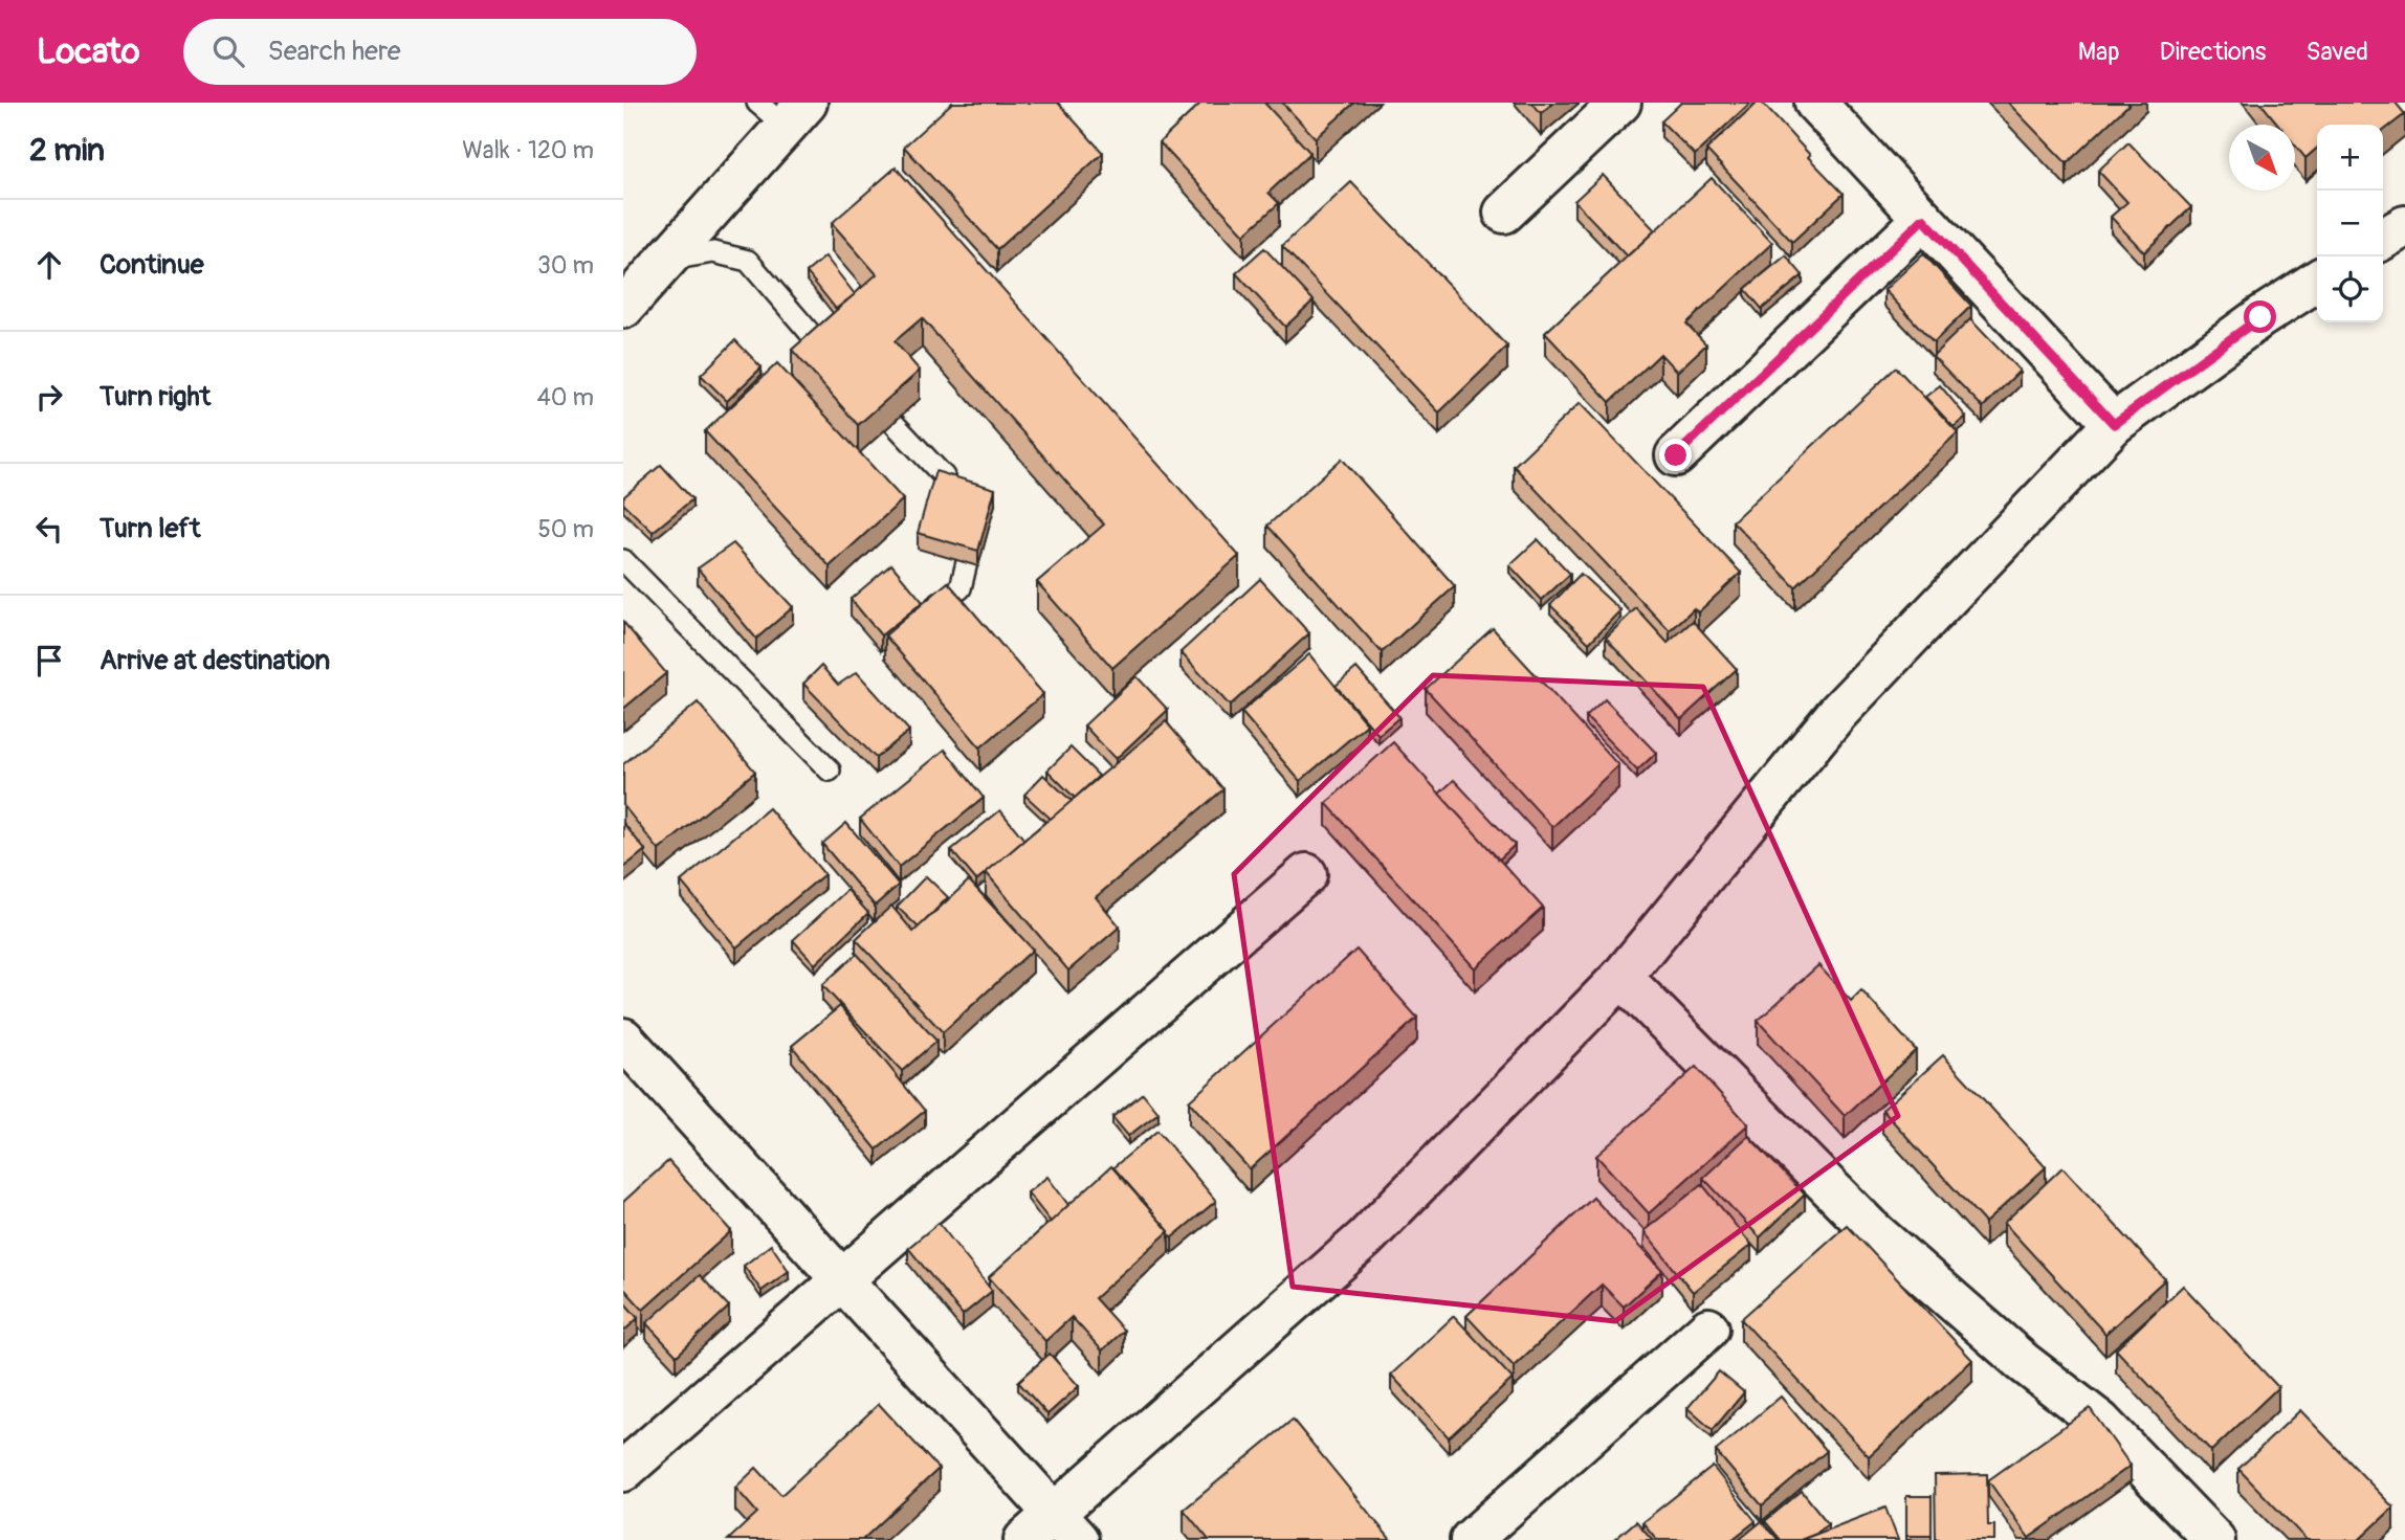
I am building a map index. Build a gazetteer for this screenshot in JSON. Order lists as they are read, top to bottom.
{
  "north": "bottom right",
  "page": {
    "header": "Locato",
    "search": "Search here",
    "nav": ["Map", "Directions", "Saved"],
    "heading": ["2 min", "Walk · 120 m"],
    "map_buttons": ["+", "−"],
    "list": [
      ["Continue", "30 m"],
      ["Turn right", "40 m"],
      ["Turn left", "50 m"],
      "Arrive at destination"
    ]
  }
}
